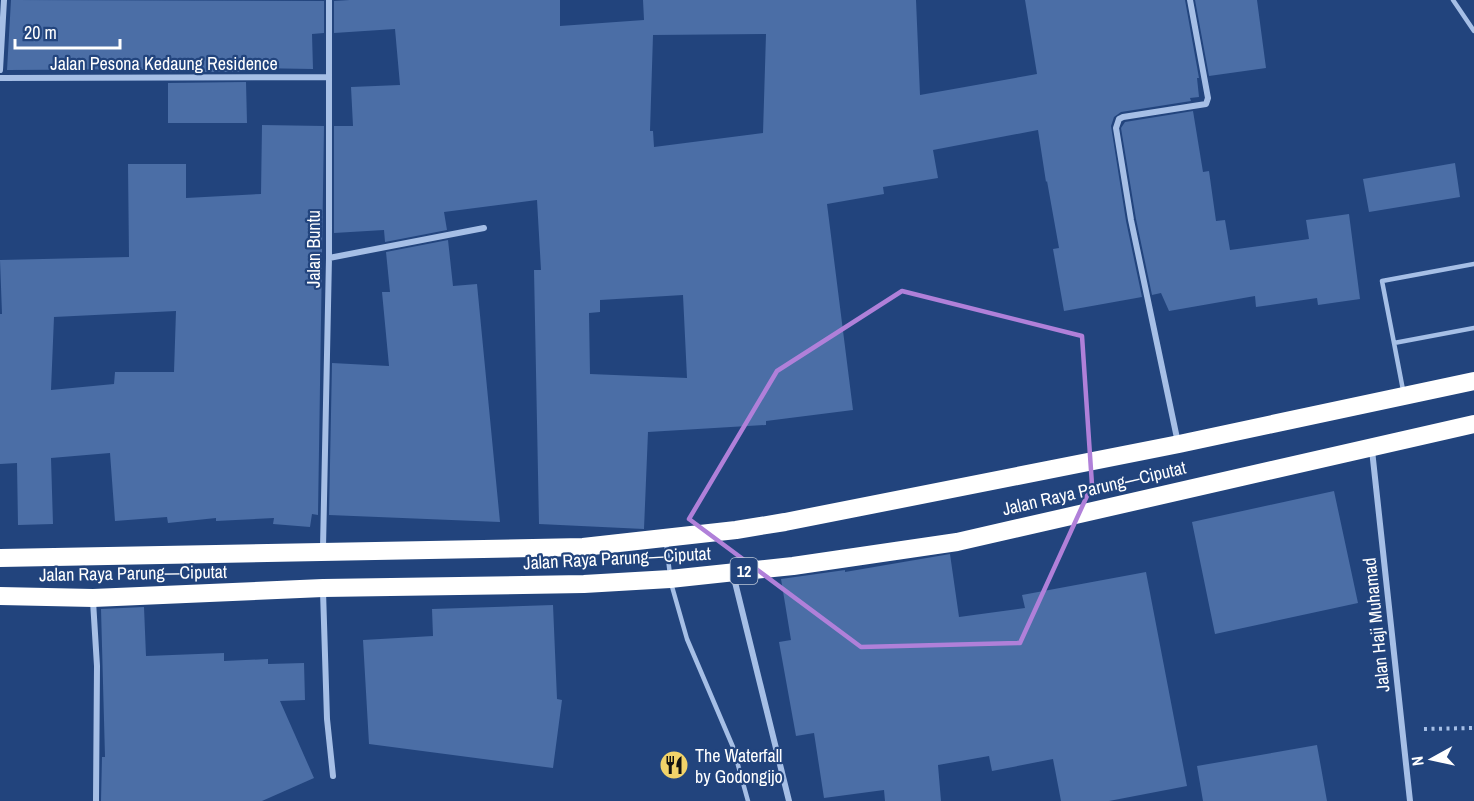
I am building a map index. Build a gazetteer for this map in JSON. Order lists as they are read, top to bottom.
{
  "streets": {
    "highway": ["Jalan Raya Parung—Ciputat", "12"],
    "street": ["Jalan Pesona Kedaung Residence", "Jalan Buntu", "Jalan Haji Muhamad"]
  },
  "crossings": [
    ["Jalan Pesona Kedaung Residence", "Jalan Buntu"],
    ["Jalan Buntu", "Jalan Raya Parung—Ciputat"],
    ["Jalan Raya Parung—Ciputat", "Jalan Haji Muhamad"]
  ],
  "places": {
    "restaurant": ["The Waterfall by Godongijo"]
  },
  "scale_bar": "20 m",
  "north": "left"
}
